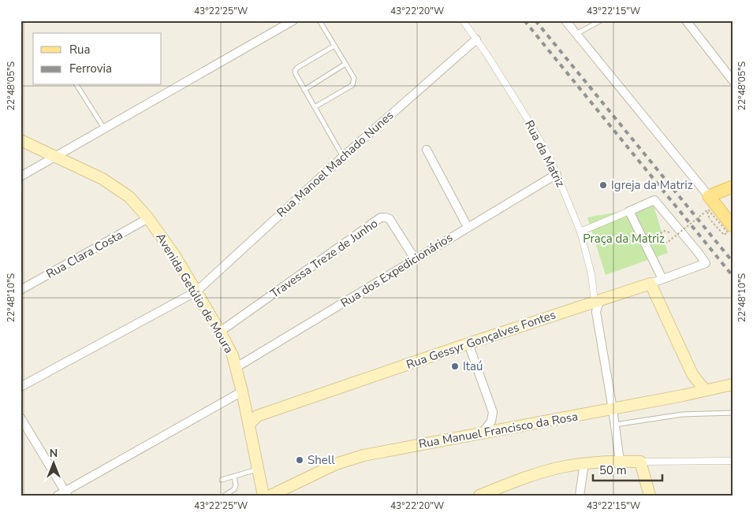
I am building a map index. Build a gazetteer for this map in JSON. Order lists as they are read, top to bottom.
{
  "streets": {
    "main road": ["Avenida Getúlio de Moura", "Rua Gessyr Gonçalves Fontes", "Rua Manuel Francisco da Rosa"],
    "street": [
      "Rua da Matriz",
      "Rua Manoel Machado Nunes",
      "Rua Clara Costa",
      "Travessa Treze de Junho",
      "Rua dos Expedicionários"
    ]
  },
  "crossings": [
    ["Rua da Matriz", "Rua Manoel Machado Nunes"],
    ["Rua da Matriz", "Rua dos Expedicionários"],
    ["Rua da Matriz", "Rua Gessyr Gonçalves Fontes"],
    ["Rua da Matriz", "Rua Manuel Francisco da Rosa"],
    ["Rua Manoel Machado Nunes", "Avenida Getúlio de Moura"],
    ["Rua Clara Costa", "Avenida Getúlio de Moura"],
    ["Travessa Treze de Junho", "Rua dos Expedicionários"],
    ["Travessa Treze de Junho", "Avenida Getúlio de Moura"],
    ["Rua dos Expedicionários", "Avenida Getúlio de Moura"],
    ["Avenida Getúlio de Moura", "Rua Gessyr Gonçalves Fontes"]
  ],
  "parks": ["Praça da Matriz"],
  "places": ["Igreja da Matriz", "Itaú", "Shell"],
  "legend": ["Rua", "Ferrovia"],
  "scale_bar": "50 m",
  "north": "top",
  "coordinates": [
    "43°22'25\"W",
    "43°22'20\"W",
    "43°22'15\"W",
    "22°48'05\"S",
    "22°48'10\"S"
  ]
}
